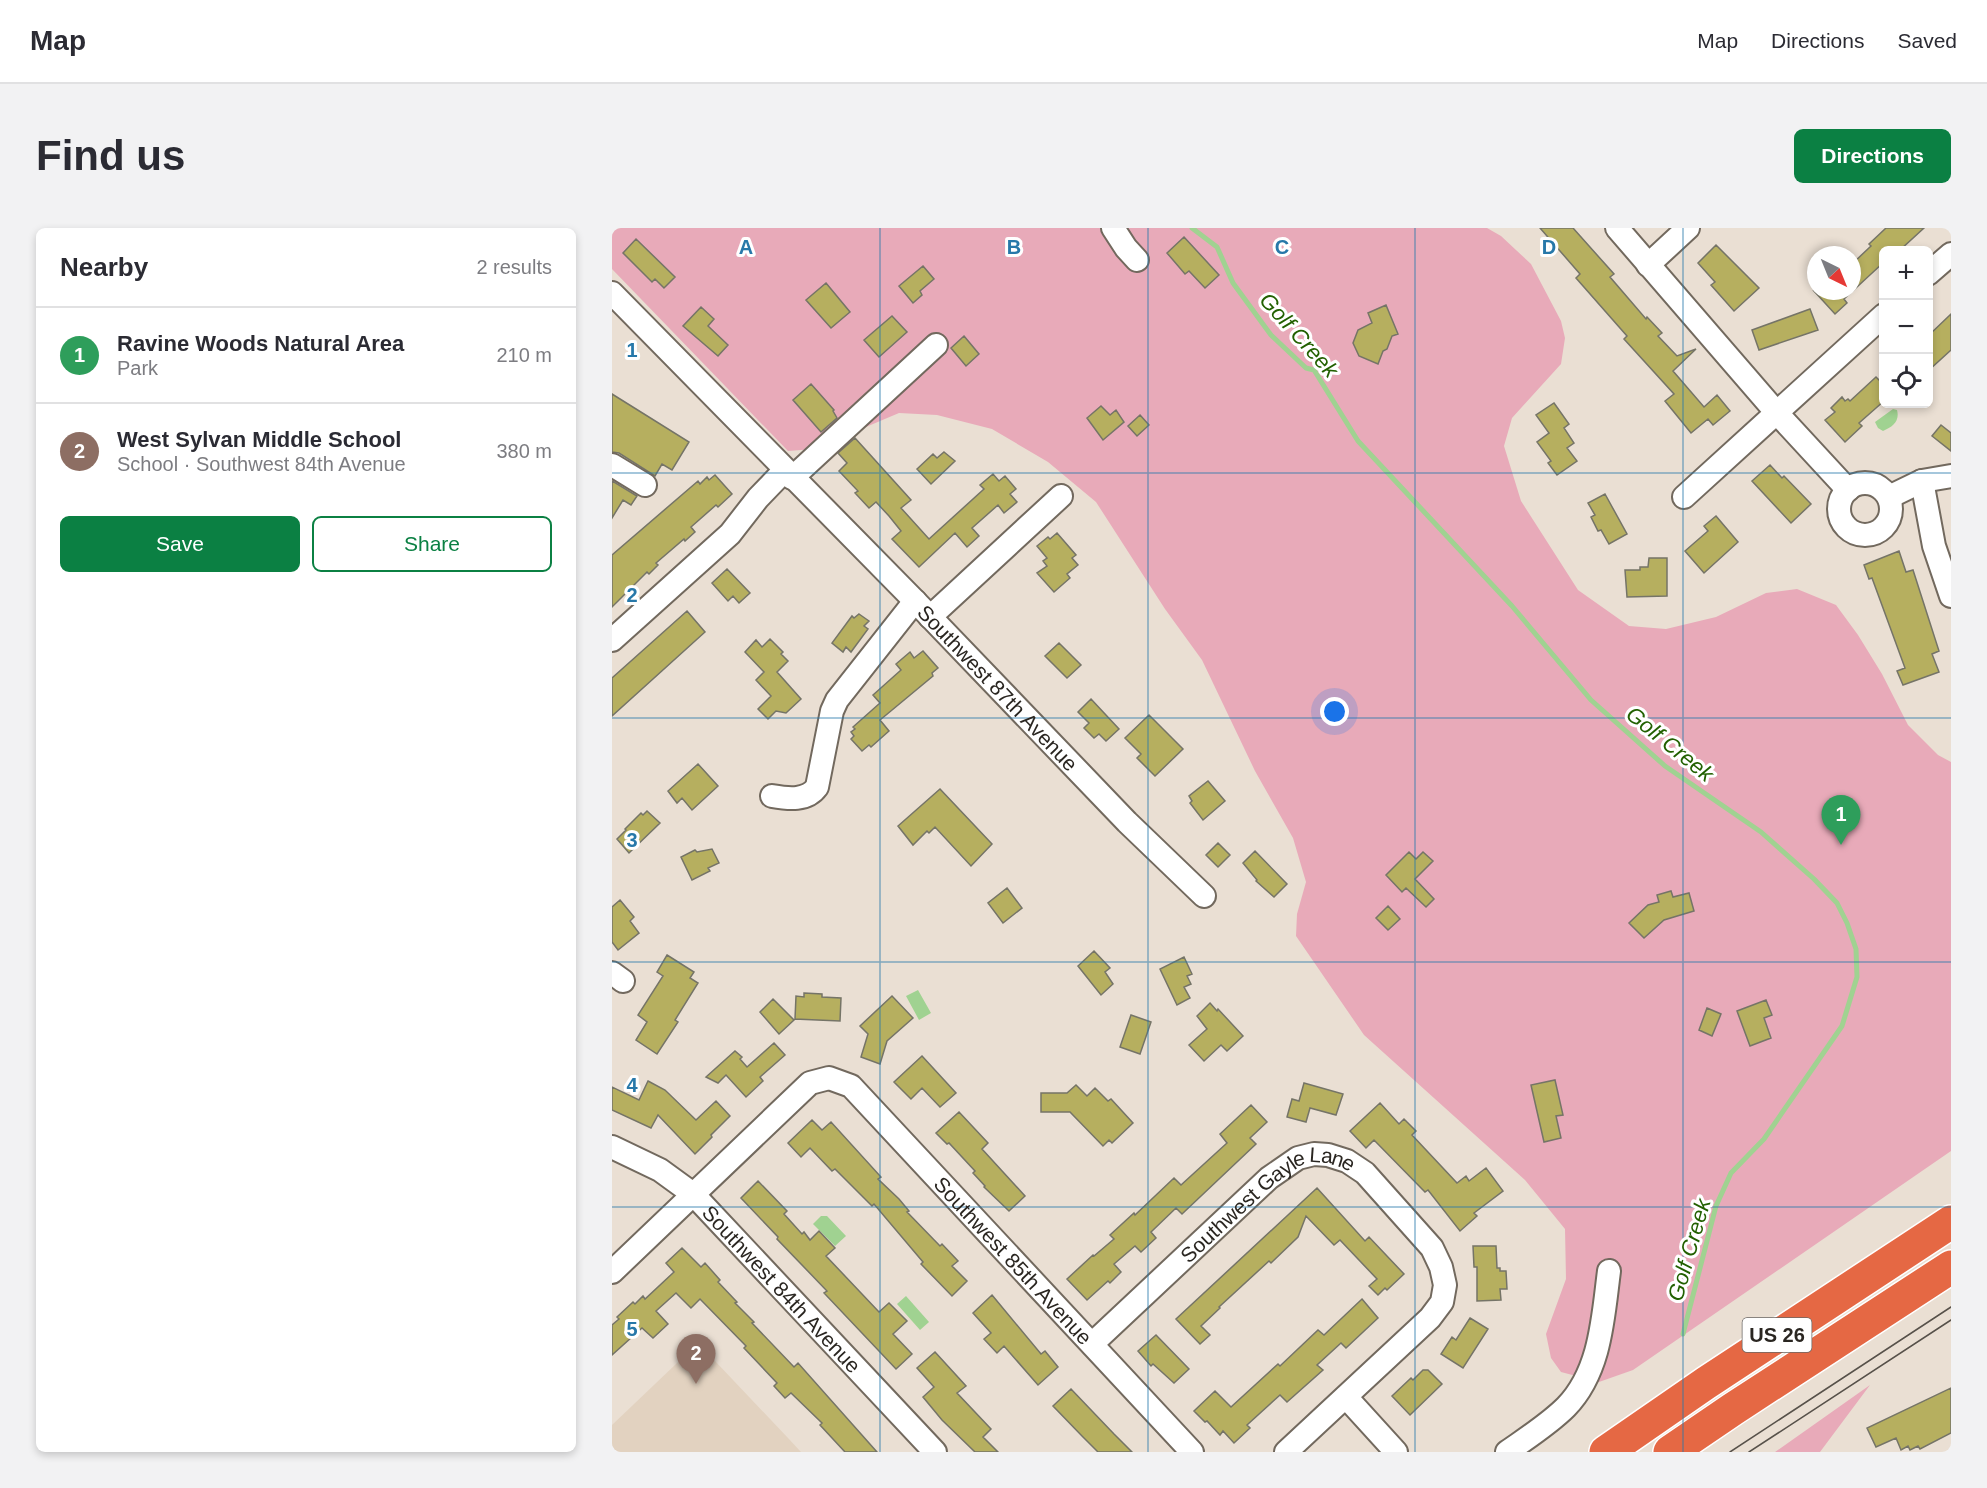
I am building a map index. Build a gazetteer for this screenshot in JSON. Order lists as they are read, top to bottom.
{
  "streets": {
    "highway": ["US 26"],
    "street": [
      "Southwest 87th Avenue",
      "Southwest Gayle Lane",
      "Southwest 85th Avenue",
      "Southwest 84th Avenue"
    ]
  },
  "crossings": [
    ["Southwest Gayle Lane", "Southwest 85th Avenue"],
    ["Southwest 85th Avenue", "Southwest 84th Avenue"]
  ],
  "water": ["Golf Creek"],
  "north": "bottom right",
  "page": {
    "header": "Map",
    "nav": ["Map", "Directions", "Saved"],
    "buttons": [
      "Directions",
      ["Save", "Share"]
    ],
    "title": "Find us",
    "heading": ["Nearby", "2 results"],
    "map_buttons": ["+", "−"],
    "list": [
      {
        "mark": "1",
        "name": "Ravine Woods Natural Area",
        "note": "Park",
        "value": "210 m"
      },
      {
        "mark": "2",
        "name": "West Sylvan Middle School",
        "note": "School · Southwest 84th Avenue",
        "value": "380 m"
      }
    ],
    "pins": ["1", "2"]
  },
  "grid": {
    "columns": [
      "A",
      "B",
      "C",
      "D"
    ],
    "rows": [
      "1",
      "2",
      "3",
      "4",
      "5"
    ]
  }
}
